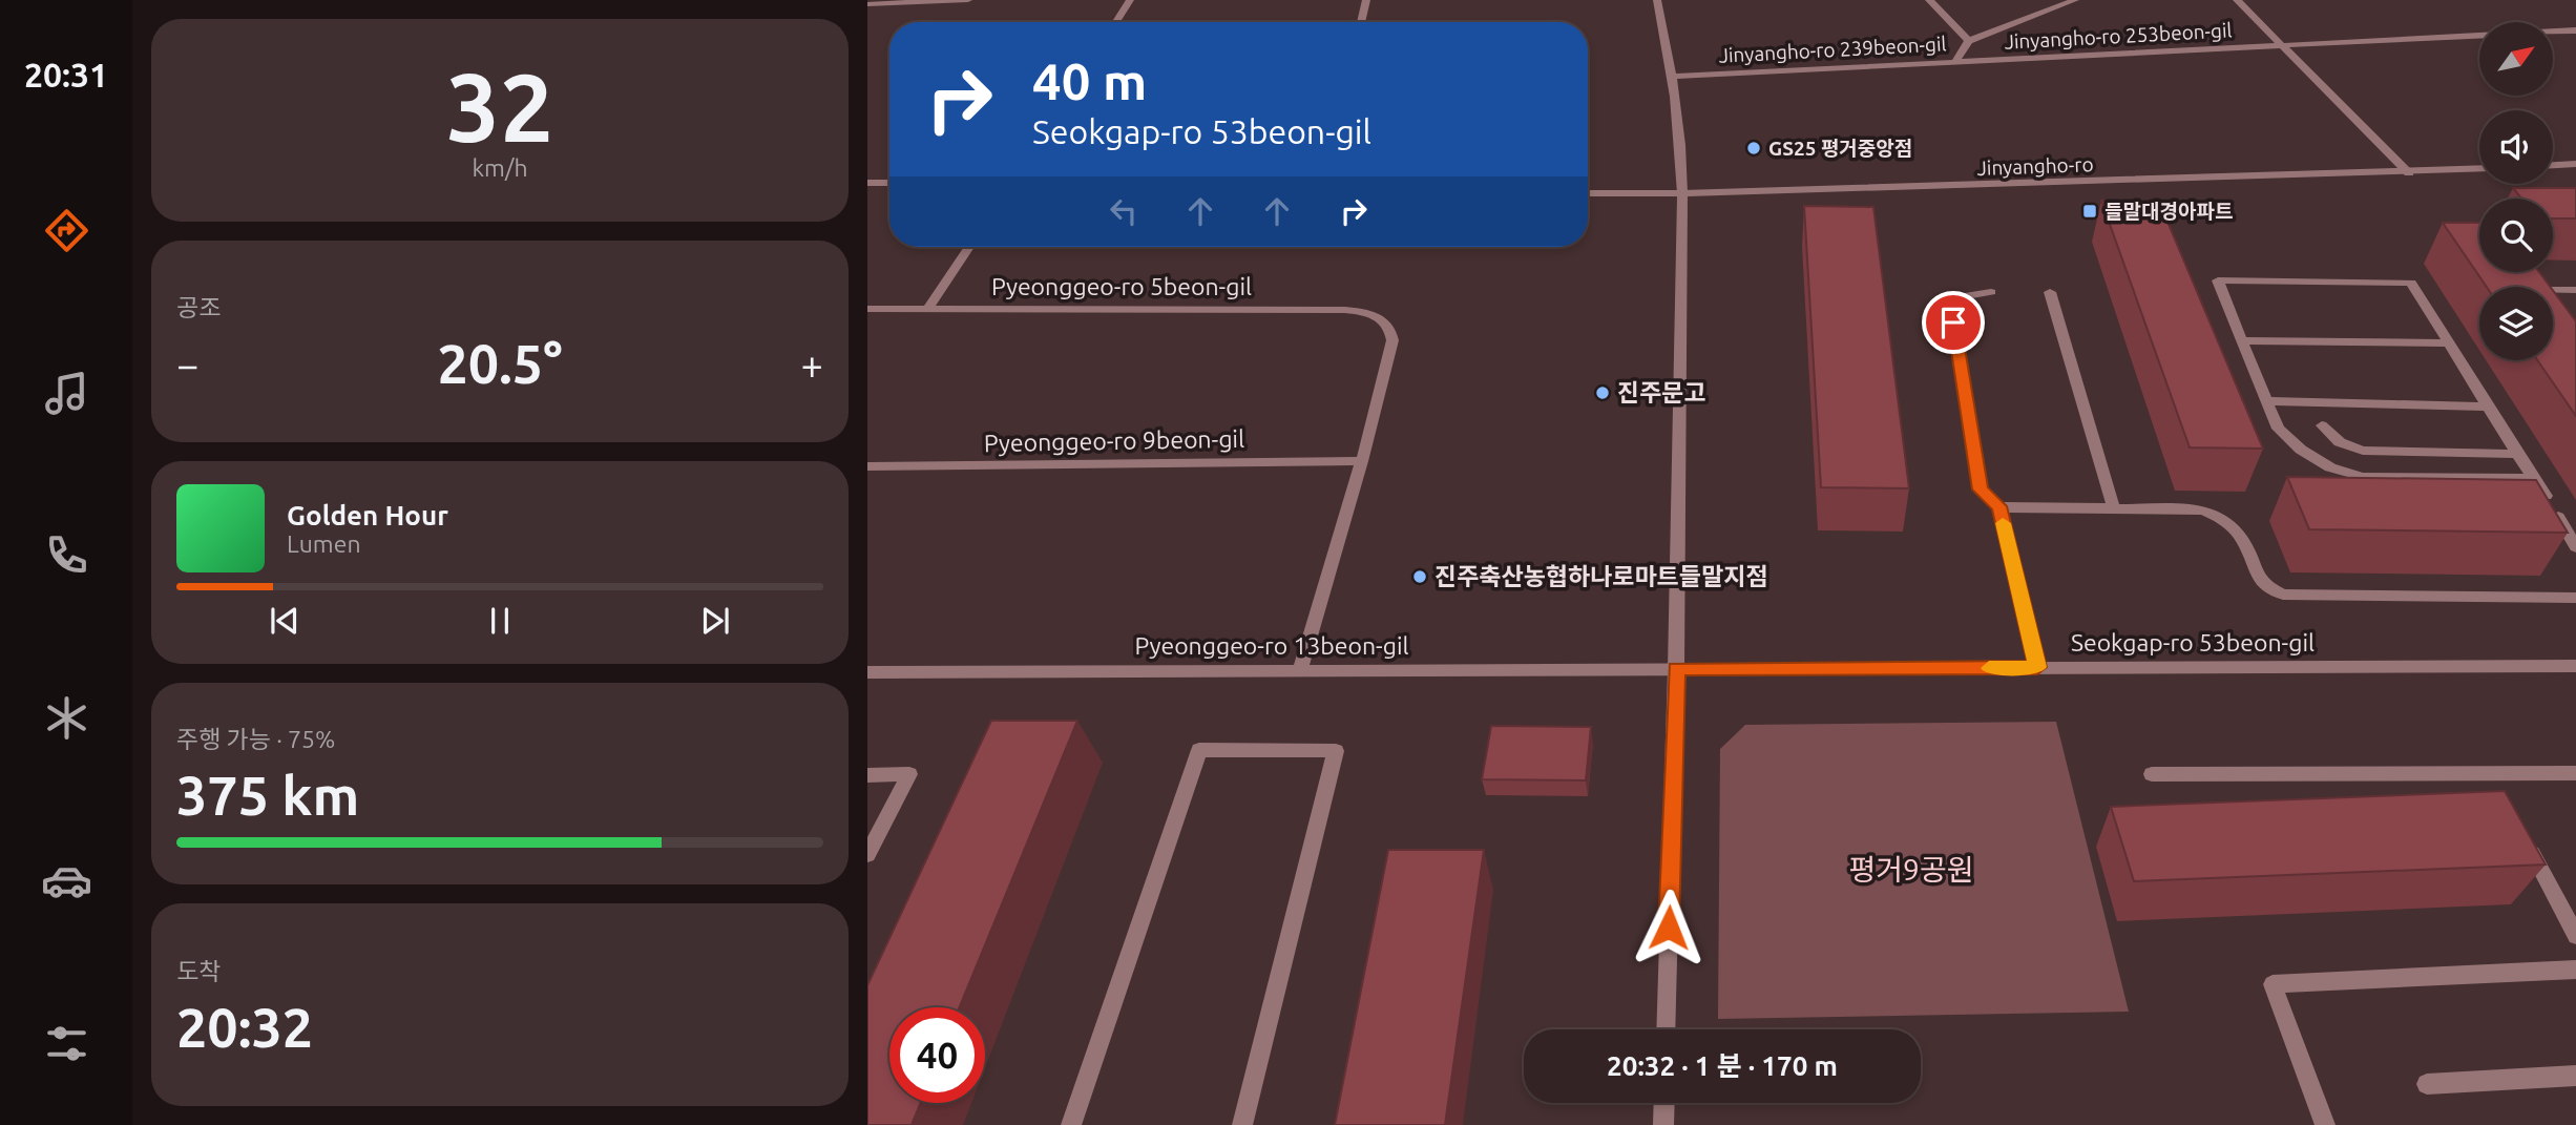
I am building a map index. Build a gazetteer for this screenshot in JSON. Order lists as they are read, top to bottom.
{
  "streets": {
    "street": [
      "Jinyangho-ro 253beon-gil",
      "Jinyangho-ro 239beon-gil",
      "Jinyangho-ro",
      "Pyeonggeo-ro 5beon-gil",
      "Pyeonggeo-ro 9beon-gil",
      "Seokgap-ro 53beon-gil",
      "Pyeonggeo-ro 13beon-gil"
    ]
  },
  "crossings": [
    ["Jinyangho-ro 253beon-gil", "Jinyangho-ro 239beon-gil"],
    ["Jinyangho-ro 253beon-gil", "Jinyangho-ro"],
    ["Pyeonggeo-ro 5beon-gil", "Pyeonggeo-ro 9beon-gil"],
    ["Seokgap-ro 53beon-gil", "Pyeonggeo-ro 13beon-gil"]
  ],
  "parks": ["평거9공원"],
  "places": {
    "other": ["GS25 평거중앙점", "진주문고", "진주축산농협하나로마트들말지점"],
    "transit": ["들말대경아파트"]
  },
  "north": "top right",
  "page": {
    "tabs": "20:31",
    "tile": [
      ["32", "km/h"],
      "공조",
      ["주행 가능 · 75%", "375 km"],
      ["도착", "20:32"]
    ],
    "turn": ["40 m", "Seokgap-ro 53beon-gil"],
    "heat": ["−", "20.5°", "+"],
    "song": ["Golden Hour", "Lumen"],
    "limit": "40",
    "trip": "20:32 · 1 분 · 170 m"
  }
}
